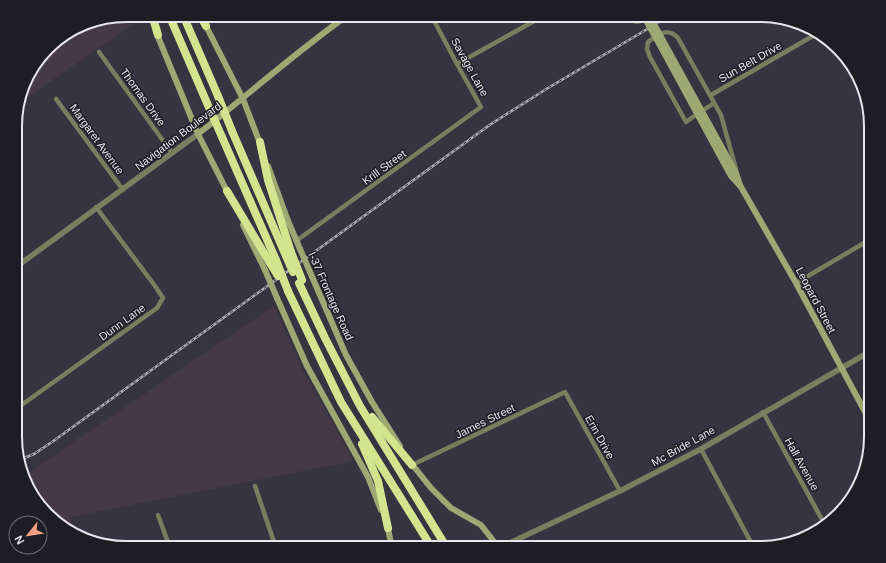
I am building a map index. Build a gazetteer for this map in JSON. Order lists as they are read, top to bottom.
{
  "streets": {
    "main road": ["Navigation Boulevard", "I-37 Frontage Road", "Leopard Street"],
    "street": [
      "Sun Belt Drive",
      "Savage Lane",
      "Thomas Drive",
      "Margaret Avenue",
      "Krill Street",
      "Dunn Lane",
      "James Street",
      "Erin Drive",
      "Mc Bride Lane",
      "Hall Avenue"
    ]
  },
  "crossings": [
    ["Savage Lane", "Krill Street"],
    ["Thomas Drive", "Navigation Boulevard"],
    ["Navigation Boulevard", "Margaret Avenue"],
    ["Navigation Boulevard", "I-37 Frontage Road"],
    ["Navigation Boulevard", "Dunn Lane"],
    ["Krill Street", "I-37 Frontage Road"],
    ["I-37 Frontage Road", "James Street"],
    ["Leopard Street", "Mc Bride Lane"],
    ["James Street", "Erin Drive"],
    ["Erin Drive", "Mc Bride Lane"],
    ["Mc Bride Lane", "Hall Avenue"]
  ],
  "north": "bottom left"
}
